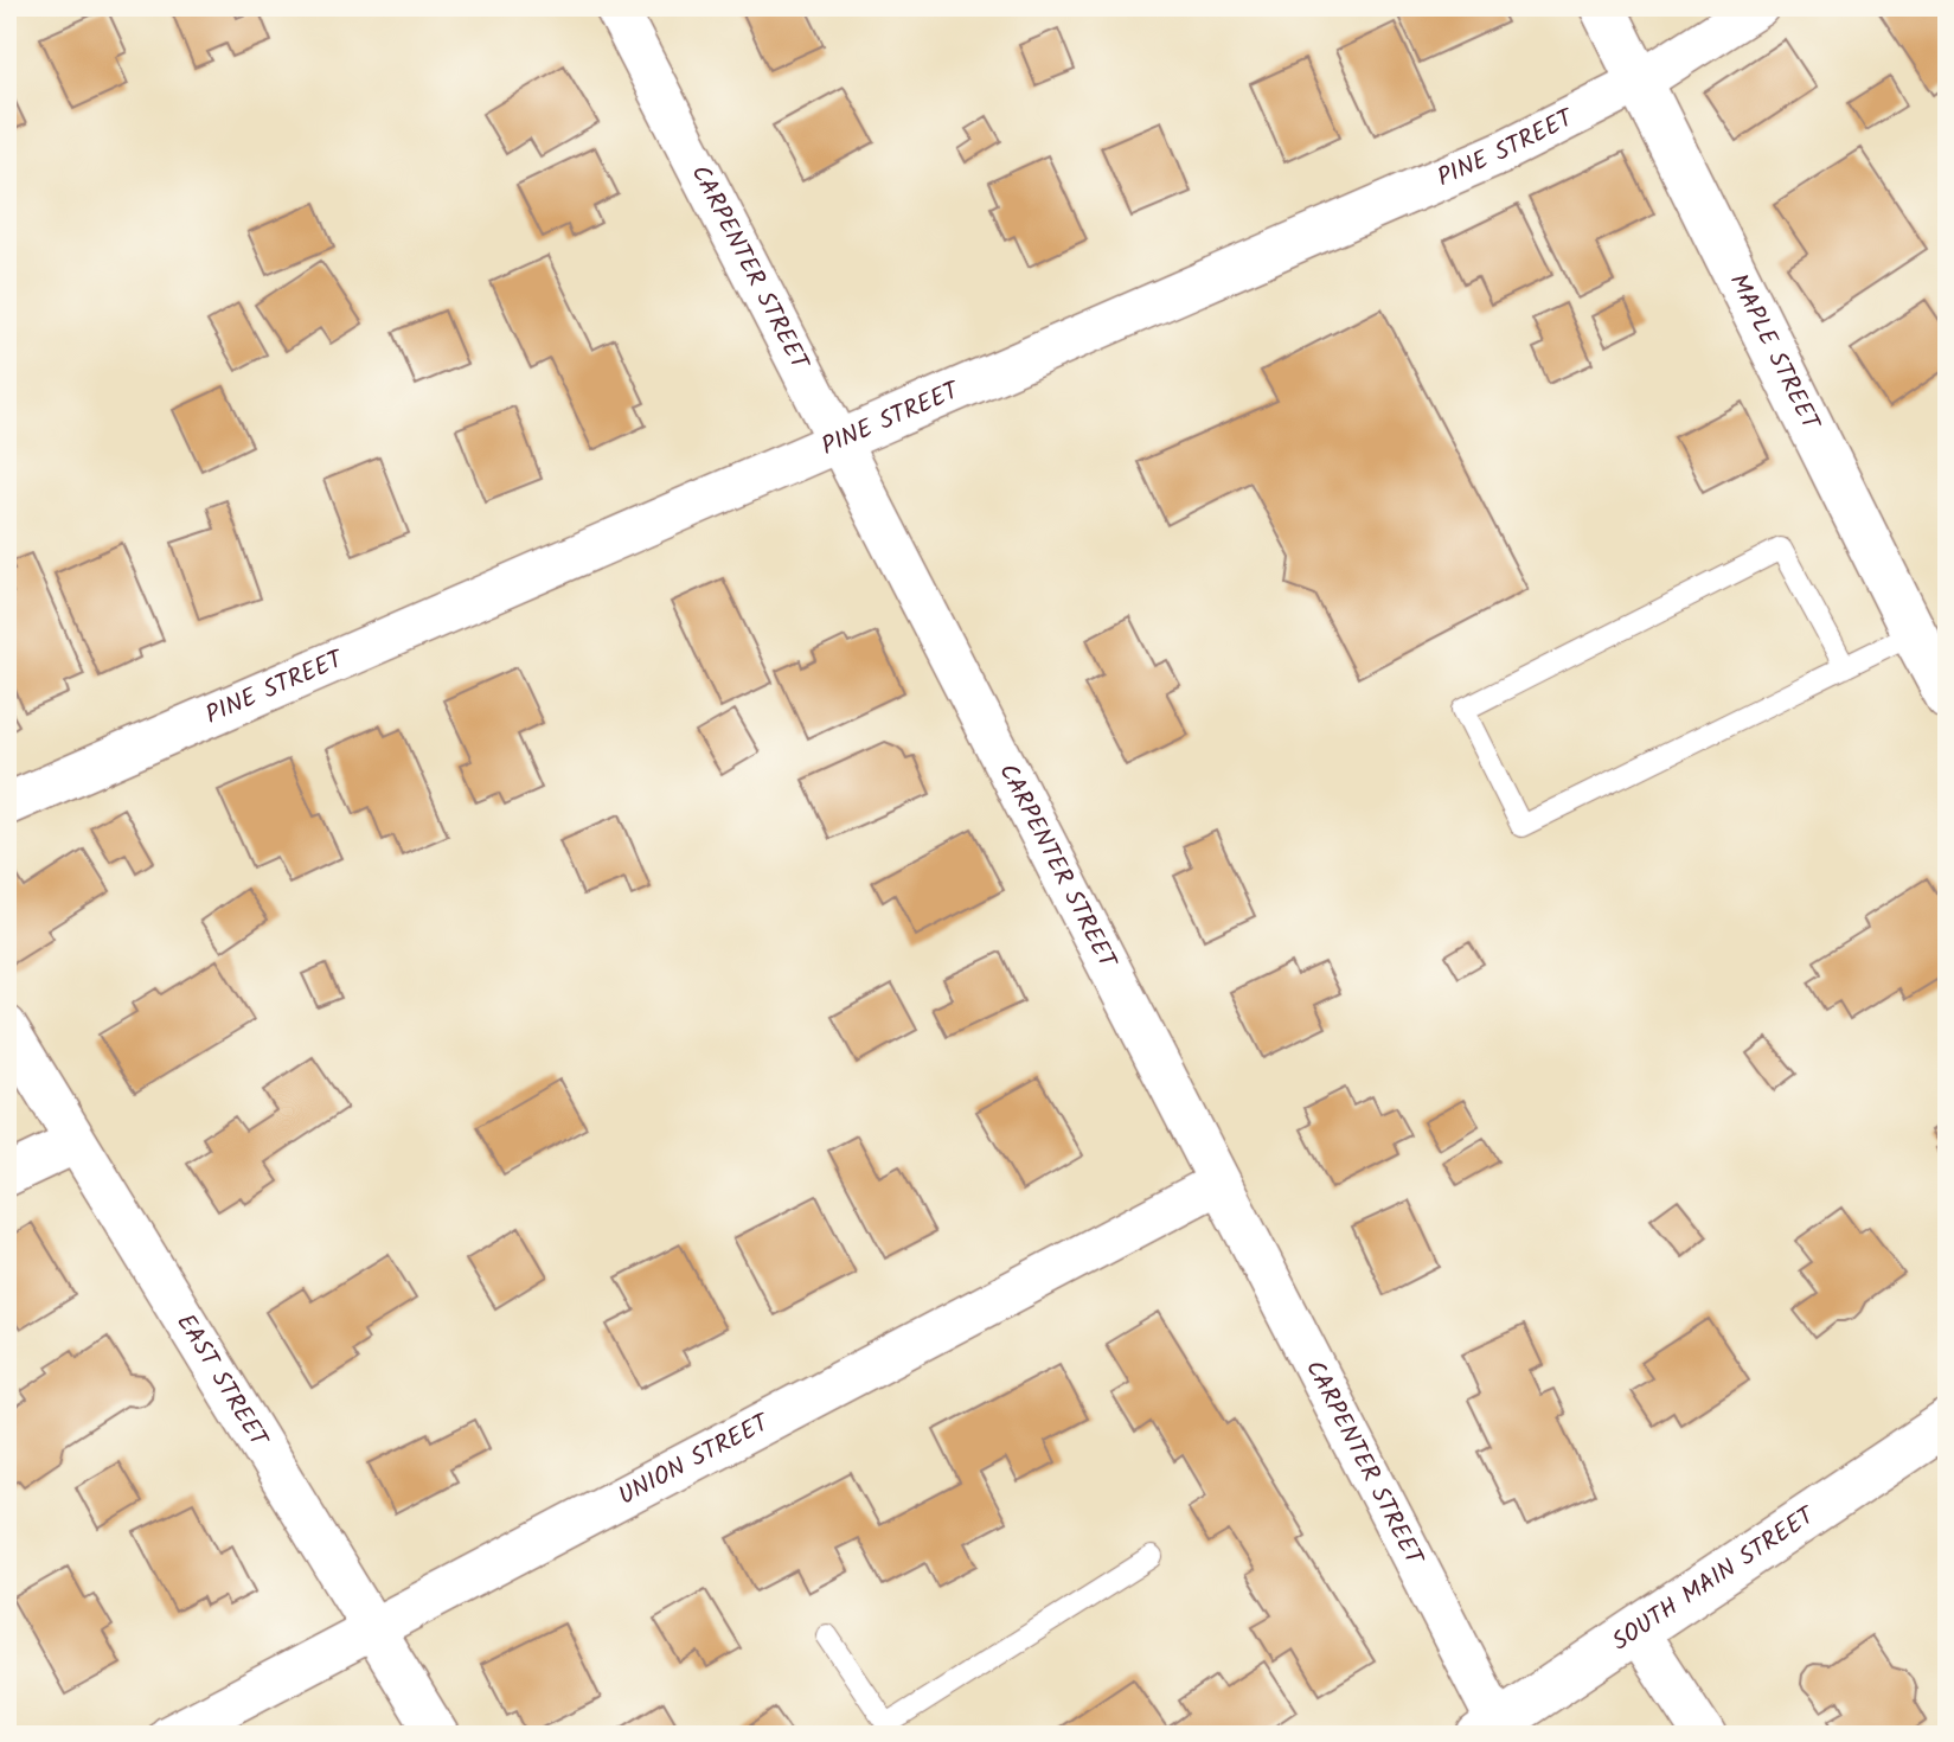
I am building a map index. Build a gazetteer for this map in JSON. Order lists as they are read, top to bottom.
{
  "streets": {
    "main road": ["MAPLE STREET", "SOUTH MAIN STREET"],
    "street": [
      "PINE STREET",
      "CARPENTER STREET",
      "EAST STREET",
      "UNION STREET"
    ]
  },
  "crossings": [
    ["PINE STREET", "CARPENTER STREET"],
    ["PINE STREET", "MAPLE STREET"],
    ["CARPENTER STREET", "UNION STREET"],
    ["CARPENTER STREET", "SOUTH MAIN STREET"],
    ["EAST STREET", "UNION STREET"]
  ]
}
